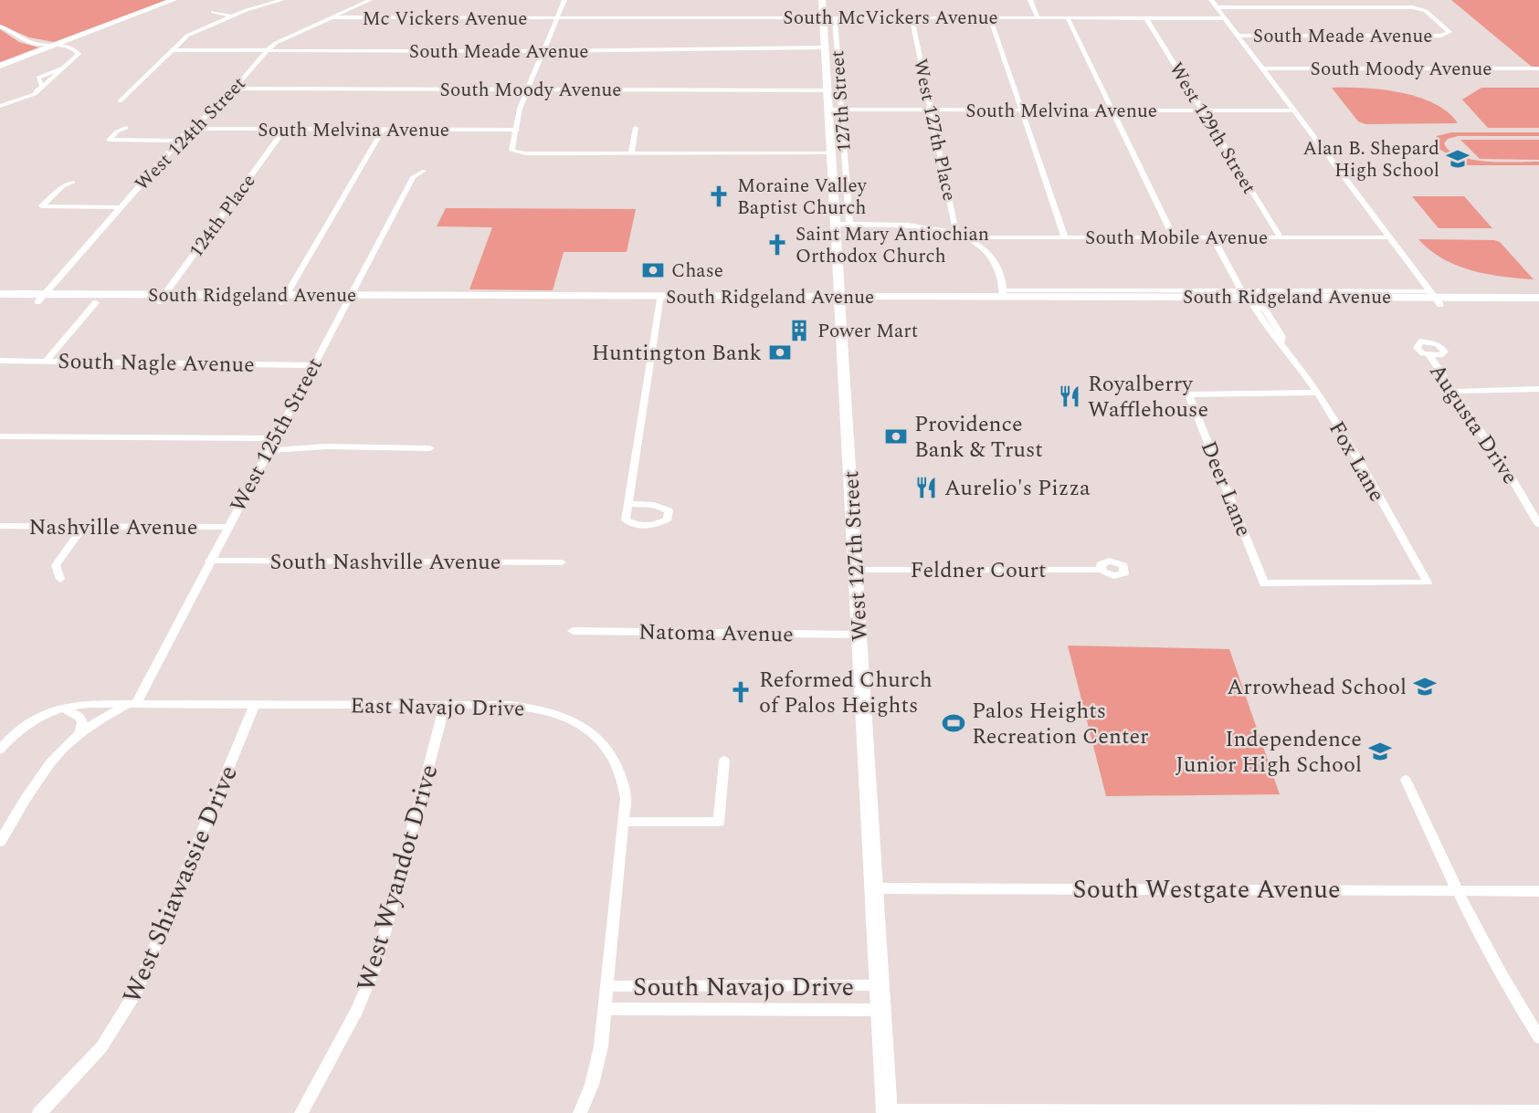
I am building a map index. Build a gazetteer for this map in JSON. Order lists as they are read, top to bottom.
{
  "streets": {
    "main road": ["South Ridgeland Avenue", "West 127th Street"],
    "street": [
      "South McVickers Avenue",
      "Mc Vickers Avenue",
      "South Meade Avenue",
      "South Moody Avenue",
      "127th Street",
      "South Melvina Avenue",
      "West 129th Street",
      "West 127th Place",
      "West 124th Street",
      "124th Place",
      "South Mobile Avenue",
      "South Nagle Avenue",
      "Augusta Drive",
      "West 125th Street",
      "Fox Lane",
      "Deer Lane",
      "Nashville Avenue",
      "South Nashville Avenue",
      "Feldner Court",
      "Natoma Avenue",
      "East Navajo Drive",
      "West Wyandot Drive",
      "West Shiawassie Drive",
      "South Westgate Avenue",
      "South Navajo Drive"
    ]
  },
  "crossings": [
    ["South McVickers Avenue", "Mc Vickers Avenue"],
    ["South McVickers Avenue", "127th Street"],
    ["South McVickers Avenue", "West 129th Street"],
    ["South McVickers Avenue", "West 127th Place"],
    ["South McVickers Avenue", "West 127th Street"],
    ["Mc Vickers Avenue", "West 124th Street"],
    ["South Meade Avenue", "West 124th Street"],
    ["South Meade Avenue", "West 127th Street"],
    ["South Moody Avenue", "West 124th Street"],
    ["South Moody Avenue", "West 127th Street"],
    ["127th Street", "South Melvina Avenue"],
    ["South Melvina Avenue", "West 129th Street"],
    ["South Melvina Avenue", "West 127th Place"],
    ["South Melvina Avenue", "West 124th Street"],
    ["South Melvina Avenue", "124th Place"],
    ["South Melvina Avenue", "West 127th Street"],
    ["West 129th Street", "South Mobile Avenue"],
    ["West 127th Place", "South Mobile Avenue"],
    ["West 127th Place", "South Ridgeland Avenue"],
    ["West 124th Street", "South Ridgeland Avenue"],
    ["124th Place", "South Ridgeland Avenue"],
    ["South Mobile Avenue", "Fox Lane"],
    ["South Ridgeland Avenue", "West 125th Street"],
    ["South Ridgeland Avenue", "Fox Lane"],
    ["South Ridgeland Avenue", "West 127th Street"],
    ["South Nagle Avenue", "West 125th Street"],
    ["West 125th Street", "Nashville Avenue"],
    ["West 125th Street", "South Nashville Avenue"],
    ["West 125th Street", "East Navajo Drive"],
    ["Fox Lane", "Deer Lane"],
    ["West 127th Street", "Feldner Court"],
    ["West 127th Street", "Natoma Avenue"],
    ["West 127th Street", "South Westgate Avenue"],
    ["West 127th Street", "South Navajo Drive"],
    ["East Navajo Drive", "West Wyandot Drive"],
    ["East Navajo Drive", "West Shiawassie Drive"],
    ["East Navajo Drive", "South Navajo Drive"]
  ],
  "places": {
    "school or university": ["Alan B. Shepard High School", "Arrowhead School", "Independence Junior High School"],
    "church": ["Moraine Valley Baptist Church", "Saint Mary Antiochian Orthodox Church", "Reformed Church of Palos Heights"],
    "bank": ["Chase", "Huntington Bank", "Providence Bank & Trust"],
    "building": ["Power Mart"],
    "restaurant": ["Royalberry Wafflehouse", "Aurelio's Pizza"],
    "sports": ["Palos Heights Recreation Center"]
  }
}
